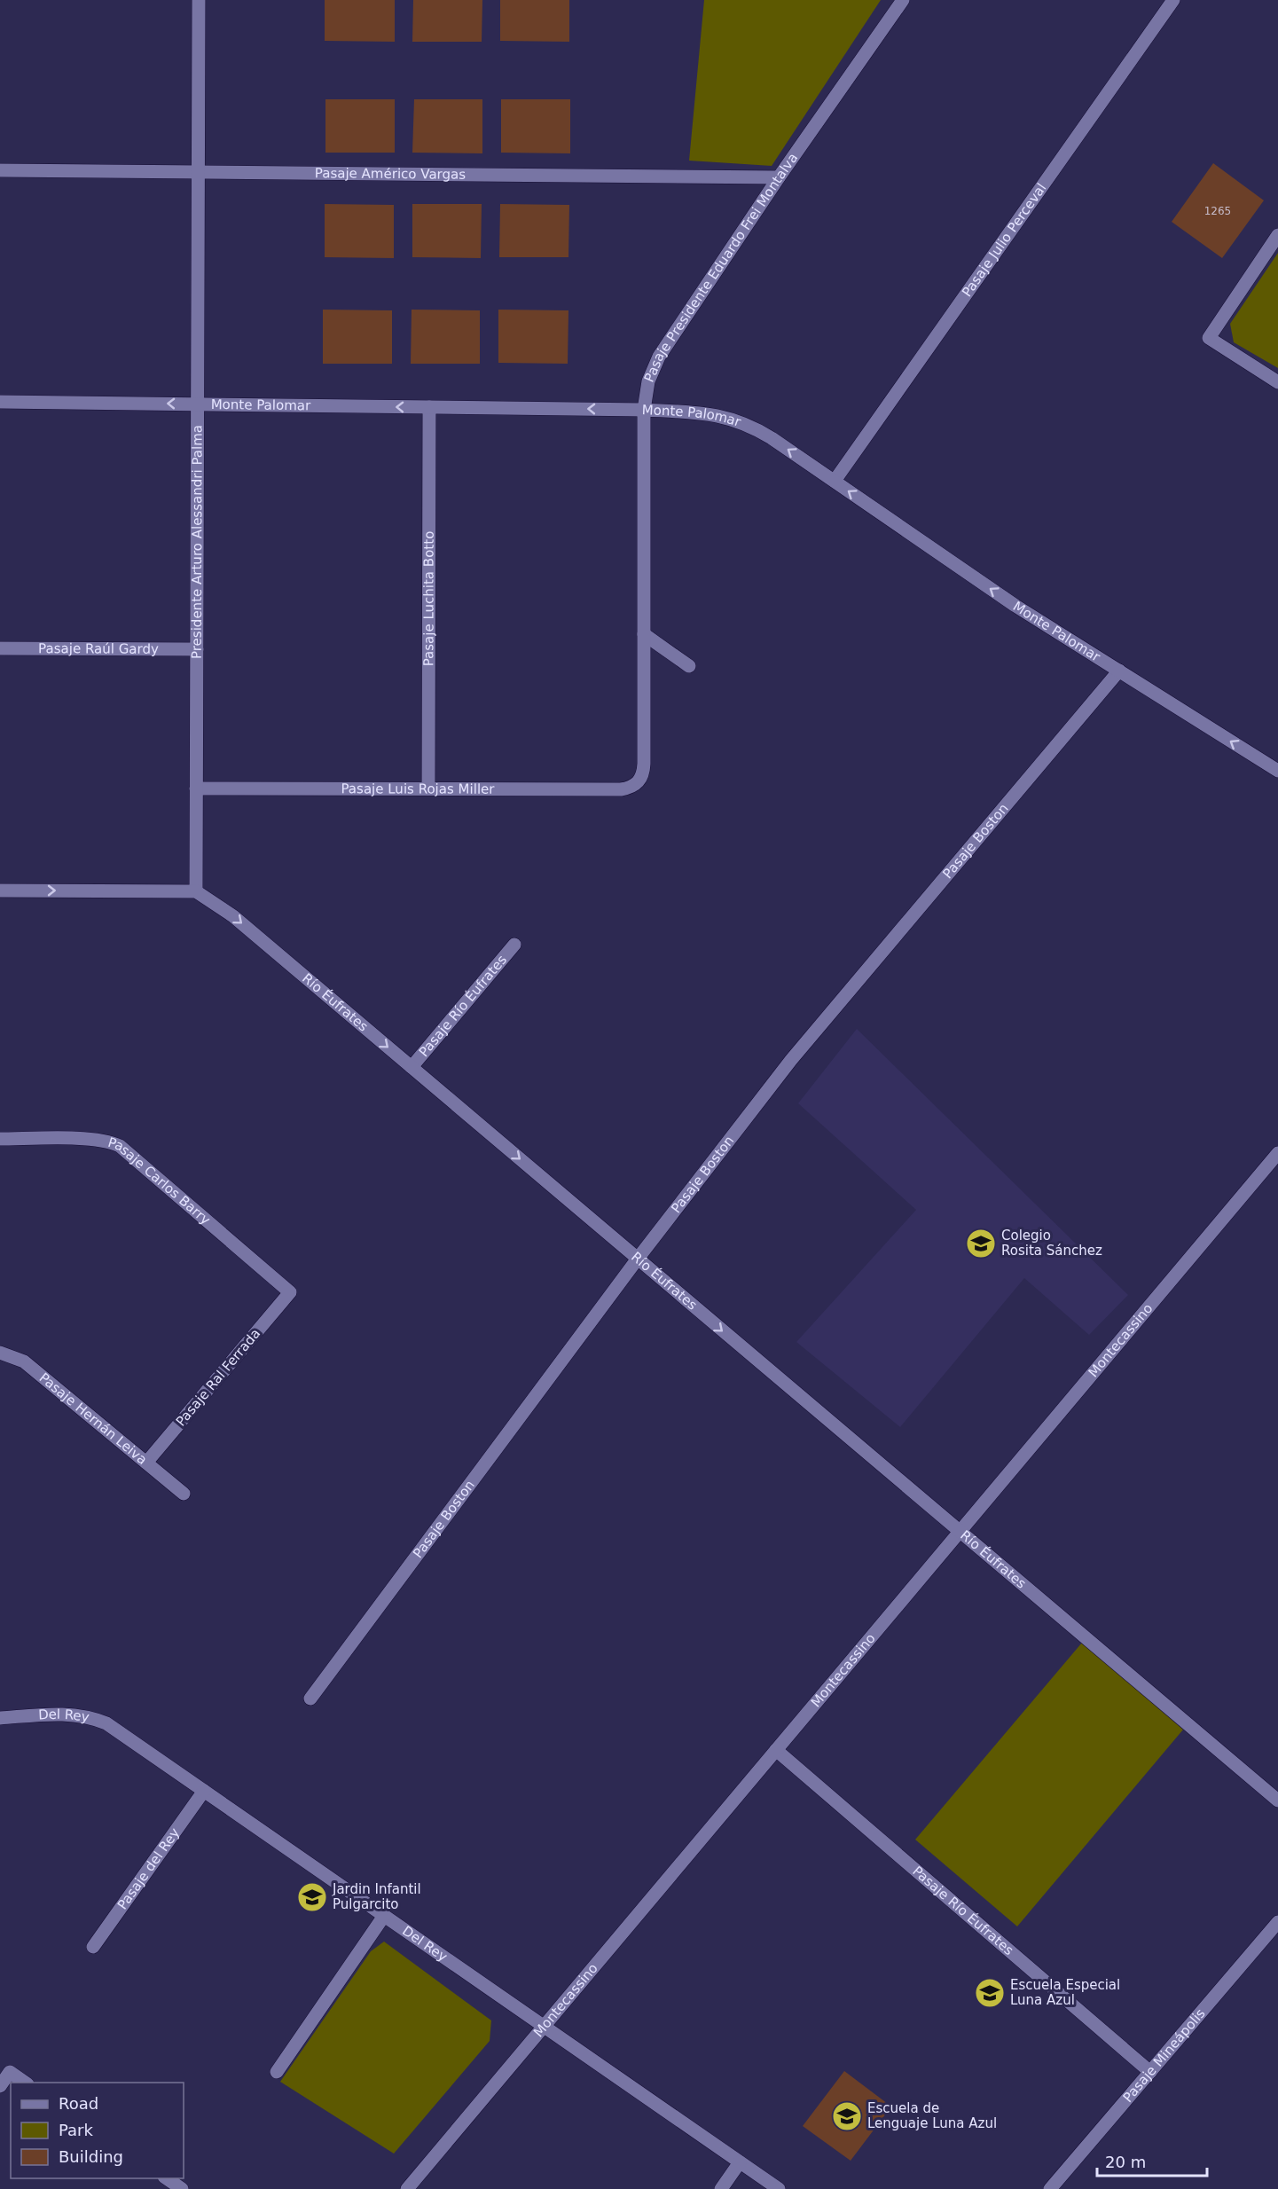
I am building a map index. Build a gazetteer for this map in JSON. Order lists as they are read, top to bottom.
{
  "streets": {
    "street": [
      "Pasaje Américo Vargas",
      "Pasaje Julio Perceval",
      "Pasaje Presidente Eduardo Frei Montalva",
      "Monte Palomar",
      "Presidente Arturo Alessandri Palma",
      "Pasaje Luchita Botto",
      "Pasaje Raúl Gardy",
      "Pasaje Luis Rojas Miller",
      "Pasaje Boston",
      "Río Éufrates",
      "Pasaje Río Éufrates",
      "Pasaje Carlos Barry",
      "Montecassino",
      "Pasaje Ral Ferrada",
      "Pasaje Hernán Leiva",
      "Del Rey",
      "Pasaje del Rey",
      "Pasaje Mineápolis"
    ]
  },
  "crossings": [
    ["Pasaje Américo Vargas", "Pasaje Presidente Eduardo Frei Montalva"],
    ["Pasaje Américo Vargas", "Presidente Arturo Alessandri Palma"],
    ["Pasaje Julio Perceval", "Monte Palomar"],
    ["Pasaje Presidente Eduardo Frei Montalva", "Monte Palomar"],
    ["Pasaje Presidente Eduardo Frei Montalva", "Pasaje Luis Rojas Miller"],
    ["Monte Palomar", "Presidente Arturo Alessandri Palma"],
    ["Monte Palomar", "Pasaje Luchita Botto"],
    ["Monte Palomar", "Pasaje Boston"],
    ["Presidente Arturo Alessandri Palma", "Pasaje Raúl Gardy"],
    ["Presidente Arturo Alessandri Palma", "Pasaje Luis Rojas Miller"],
    ["Presidente Arturo Alessandri Palma", "Río Éufrates"],
    ["Pasaje Luchita Botto", "Pasaje Luis Rojas Miller"],
    ["Pasaje Boston", "Río Éufrates"],
    ["Río Éufrates", "Pasaje Río Éufrates"],
    ["Río Éufrates", "Montecassino"],
    ["Pasaje Río Éufrates", "Montecassino"],
    ["Pasaje Río Éufrates", "Pasaje Mineápolis"],
    ["Pasaje Carlos Barry", "Pasaje Ral Ferrada"],
    ["Montecassino", "Del Rey"],
    ["Pasaje Ral Ferrada", "Pasaje Hernán Leiva"],
    ["Del Rey", "Pasaje del Rey"]
  ],
  "one_way": ["Monte Palomar", "Río Éufrates"],
  "places": {
    "school or university": [
      "Colegio Rosita Sánchez",
      "Jardin Infantil Pulgarcito",
      "Escuela Especial Luna Azul",
      "Escuela de Lenguaje Luna Azul"
    ]
  },
  "house_numbers": ["1265"],
  "legend": ["Road", "Park", "Building"],
  "scale_bar": "20 m"
}
